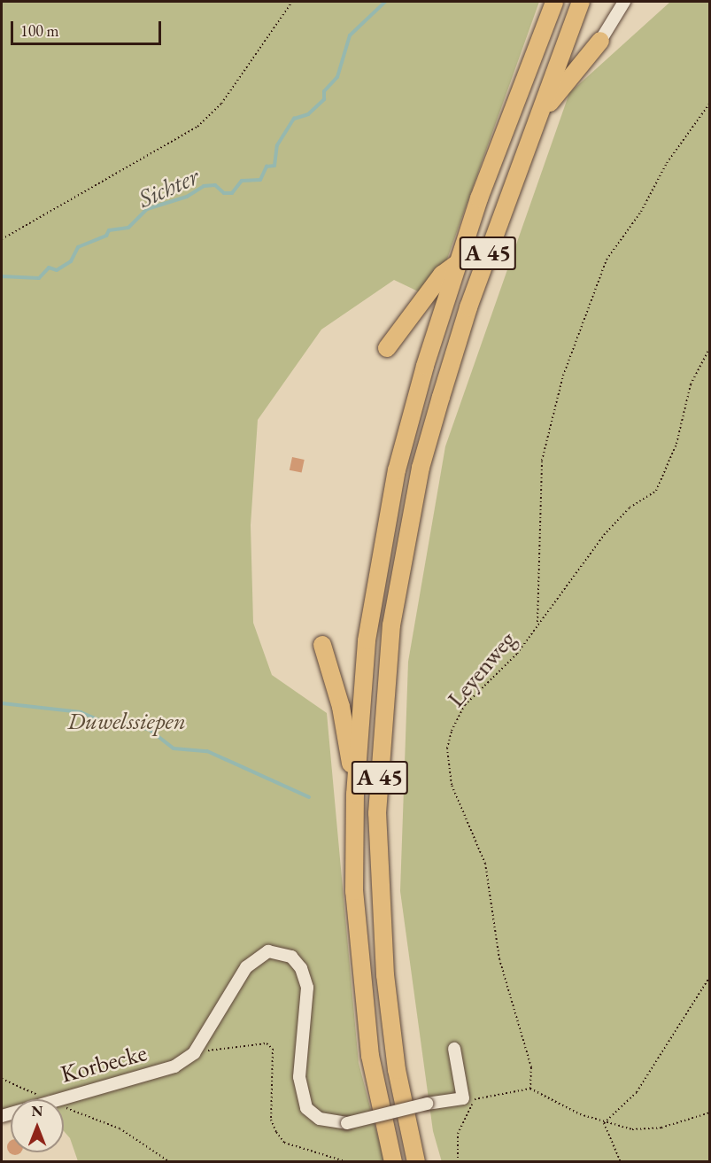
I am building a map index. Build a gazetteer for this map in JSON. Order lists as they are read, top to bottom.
{
  "streets": {
    "highway": ["A 45"],
    "street": ["Korbecke"],
    "path": ["Leyenweg"]
  },
  "water": ["Sichter"],
  "parks": ["Duwelssiepen"],
  "scale_bar": "100 m",
  "north": "top"
}
